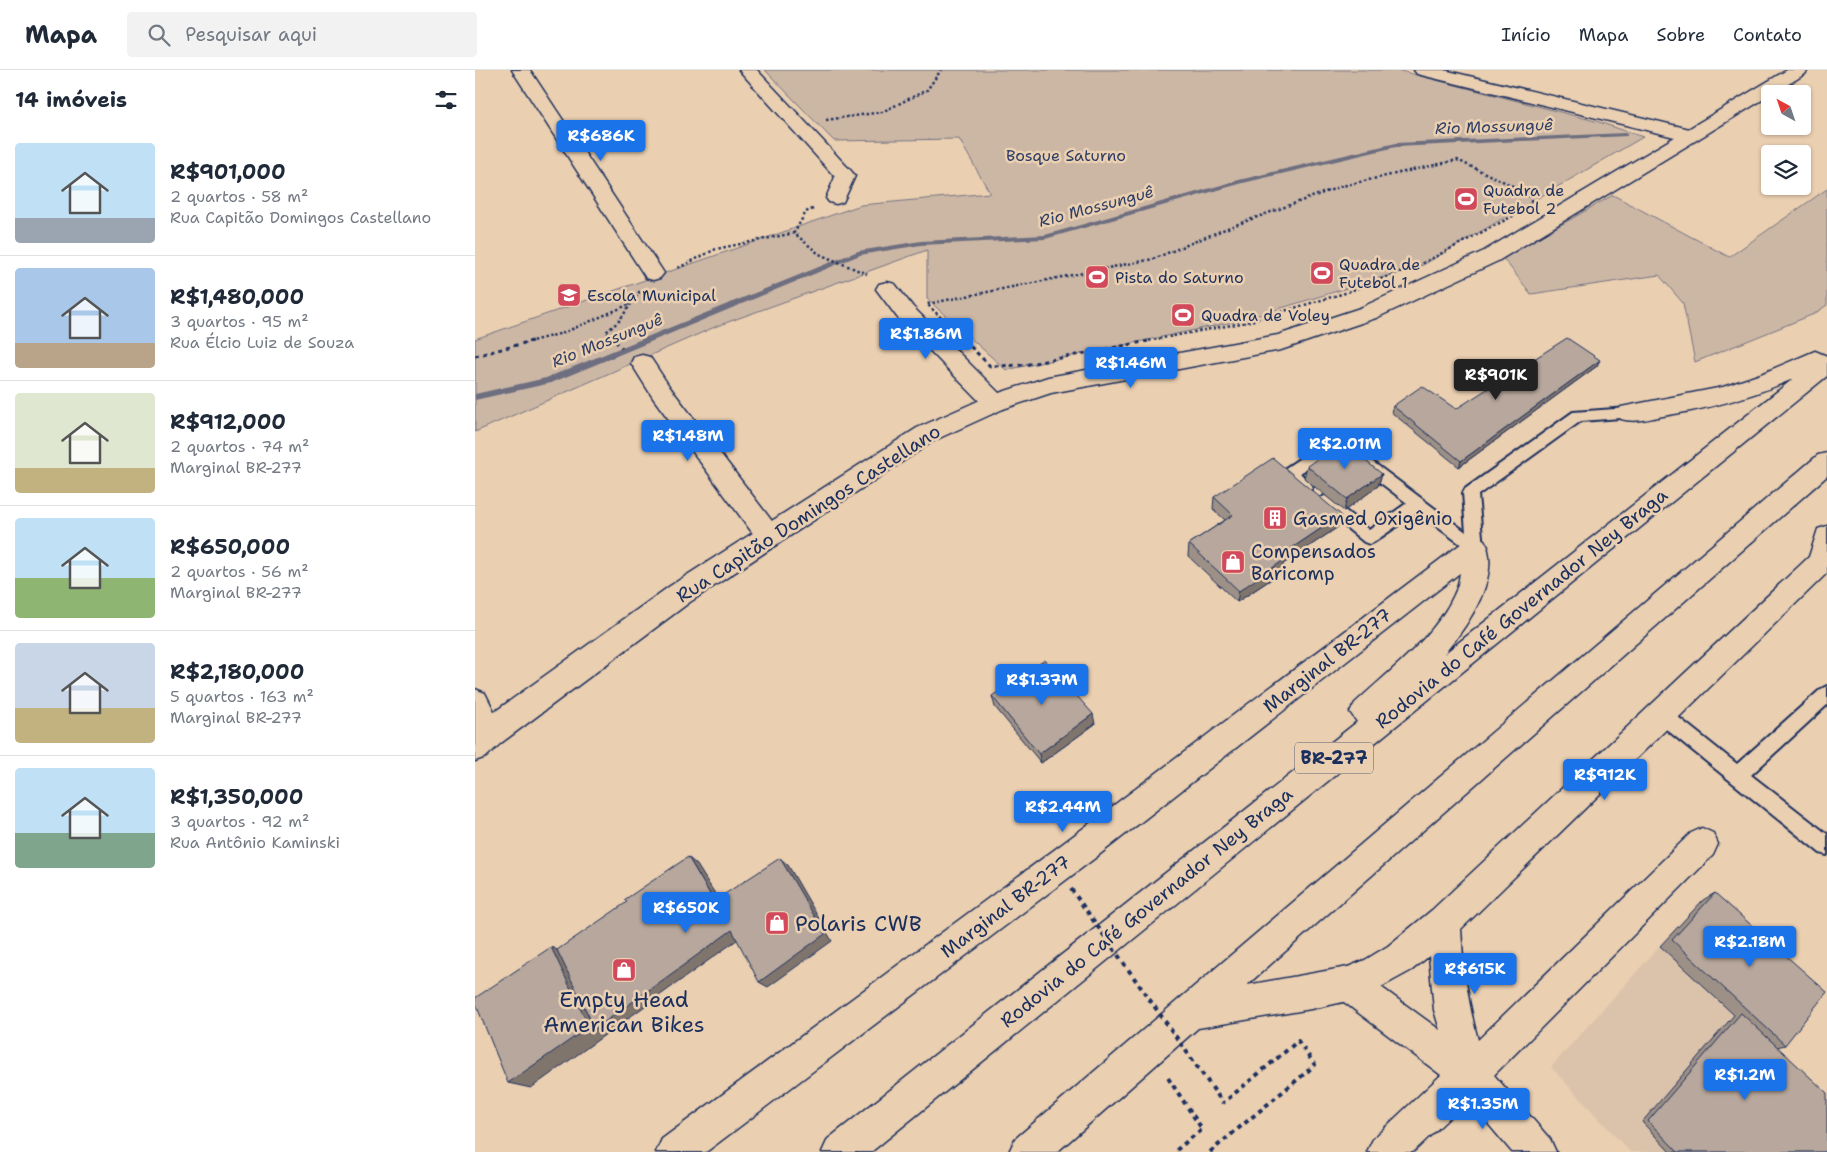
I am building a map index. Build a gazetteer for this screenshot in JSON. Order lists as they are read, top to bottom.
{
  "streets": {
    "main road": [
      "Rua Capitão Domingos Castellano",
      "Rodovia do Café Governador Ney Braga",
      "Marginal BR-277",
      "BR-277"
    ]
  },
  "water": ["Rio Mossunguê"],
  "parks": ["Bosque Saturno"],
  "places": {
    "sports": [
      "Quadra de Futebol 2",
      "Quadra de Futebol 1",
      "Pista do Saturno",
      "Quadra de Voley"
    ],
    "school or university": ["Escola Municipal"],
    "building": ["Gasmed Oxigênio"],
    "shop": ["Compensados Baricomp", "Polaris CWB", "Empty Head American Bikes"]
  },
  "north": "top left",
  "page": {
    "header": "Mapa",
    "search": "Pesquisar aqui",
    "nav": [
      "Início",
      "Mapa",
      "Sobre",
      "Contato"
    ],
    "heading": "14 imóveis",
    "price": [
      "R$686K",
      "R$1.86M",
      "R$1.46M",
      "R$901K",
      "R$1.48M",
      "R$2.01M",
      "R$1.37M",
      "R$912K",
      "R$2.44M",
      "R$650K",
      "R$2.18M",
      "R$615K",
      "R$1.2M",
      "R$1.35M"
    ],
    "list": [
      {
        "name": "R$901,000",
        "note": "2 quartos · 58 m² · Rua Capitão Domingos Castellano"
      },
      {
        "name": "R$1,480,000",
        "note": "3 quartos · 95 m² · Rua Élcio Luiz de Souza"
      },
      {
        "name": "R$912,000",
        "note": "2 quartos · 74 m² · Marginal BR-277"
      },
      {
        "name": "R$650,000",
        "note": "2 quartos · 56 m² · Marginal BR-277"
      },
      {
        "name": "R$2,180,000",
        "note": "5 quartos · 163 m² · Marginal BR-277"
      },
      {
        "name": "R$1,350,000",
        "note": "3 quartos · 92 m² · Rua Antônio Kaminski"
      }
    ]
  }
}
